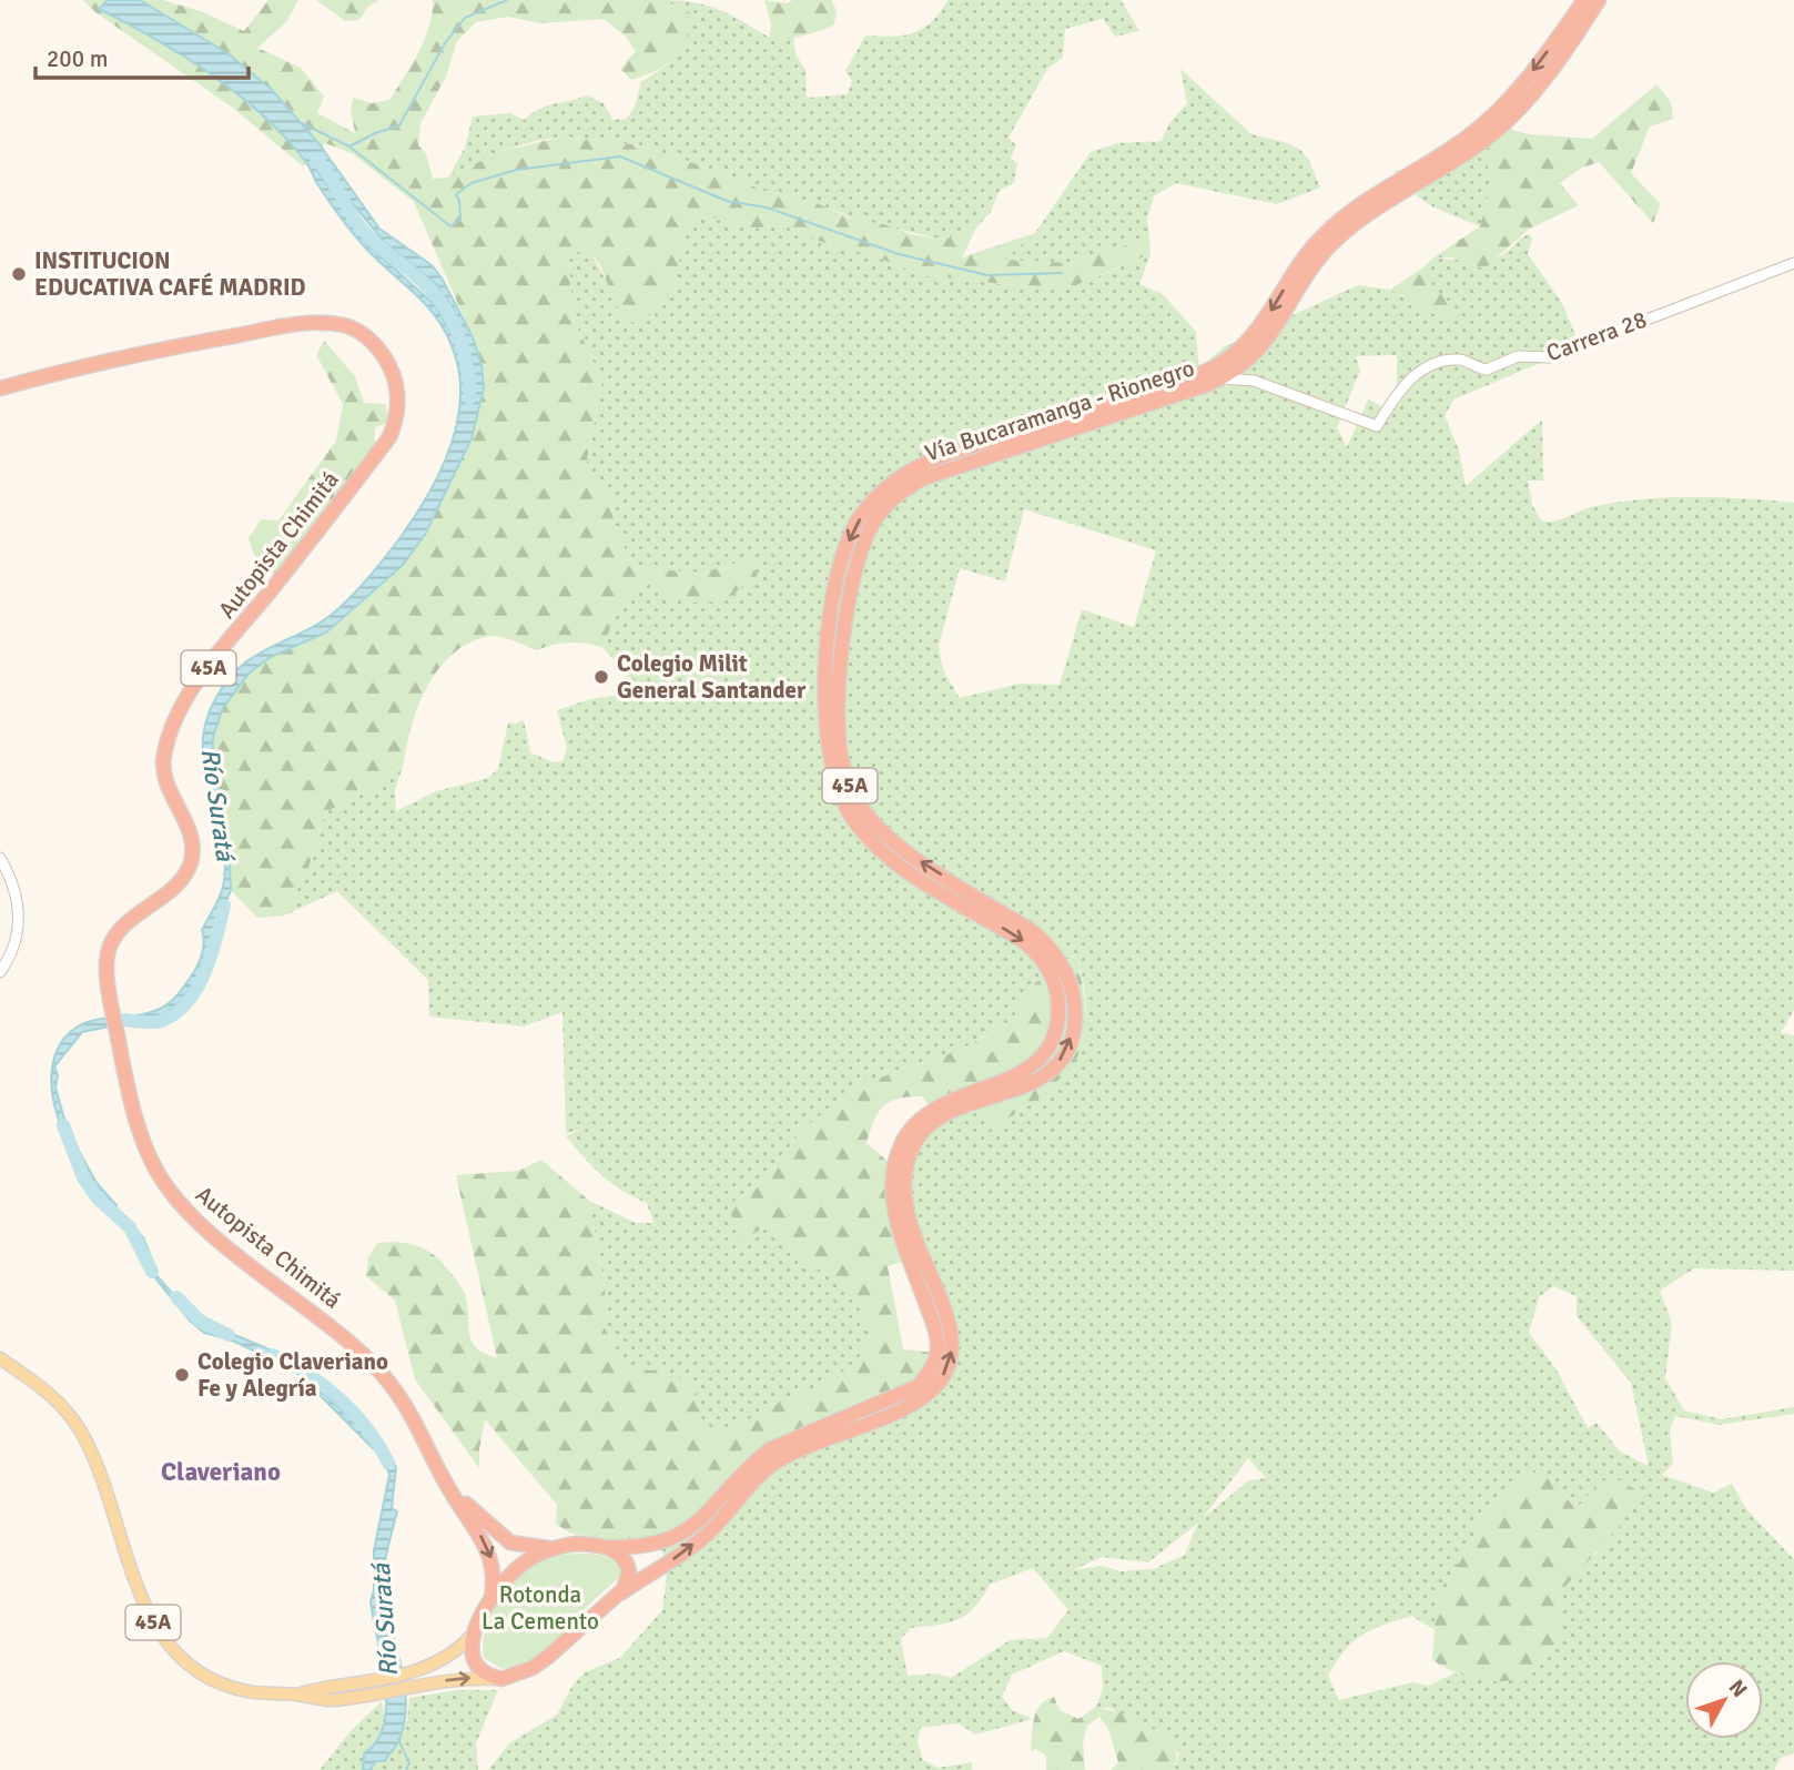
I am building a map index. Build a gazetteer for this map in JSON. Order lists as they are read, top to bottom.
{
  "streets": {
    "highway": ["Vía Bucaramanga - Rionegro", "Autopista Chimitá", "45A"],
    "street": ["Carrera 28"]
  },
  "crossings": [
    ["Vía Bucaramanga - Rionegro", "45A"],
    ["Autopista Chimitá", "45A"]
  ],
  "districts": ["Claveriano"],
  "water": ["Río Suratá"],
  "parks": ["Rotonda La Cemento"],
  "places": ["INSTITUCION EDUCATIVA CAFÉ MADRID", "Colegio Milit General Santander", "Colegio Claveriano Fe y Alegría"],
  "scale_bar": "200 m",
  "north": "top right"
}
